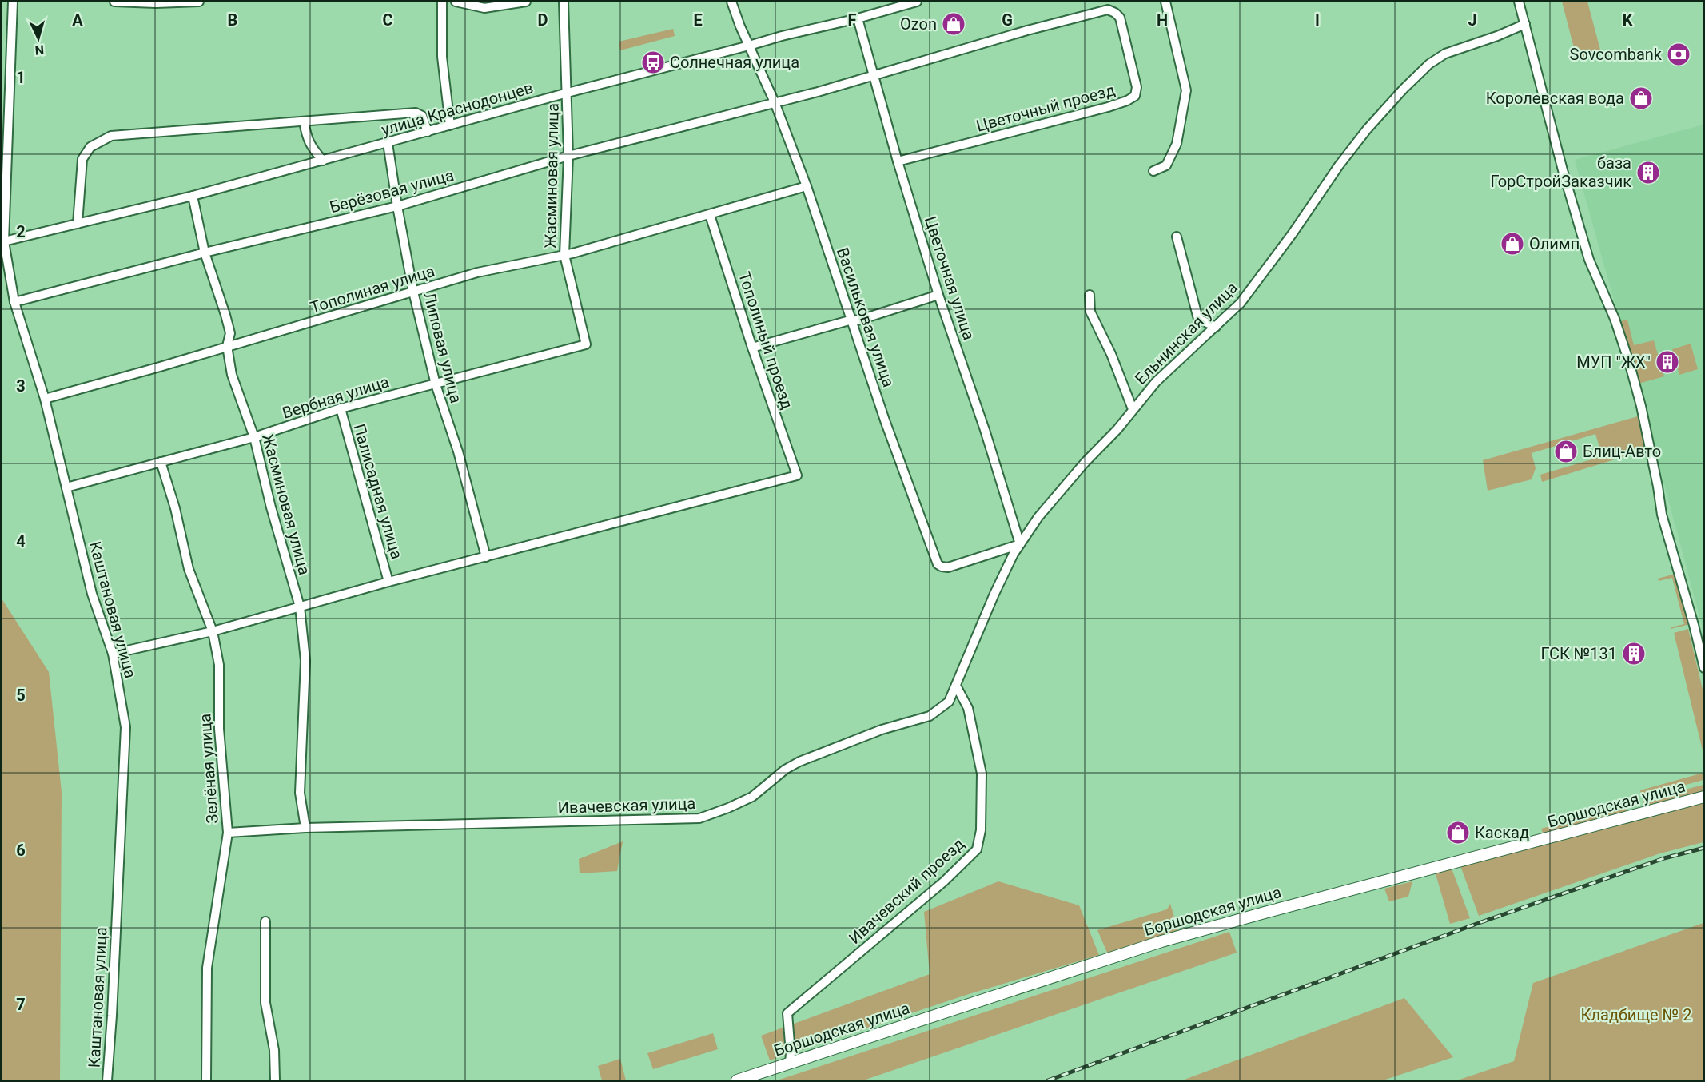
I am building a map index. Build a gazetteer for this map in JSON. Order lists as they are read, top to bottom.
{
  "streets": {
    "street": [
      "Цветочный проезд",
      "улица Краснодонцев",
      "Жасминовая улица",
      "Берёзовая улица",
      "Цветочная улица",
      "Тополиная улица",
      "Васильковая улица",
      "Ельнинская улица",
      "Тополиный проезд",
      "Липовая улица",
      "Вербная улица",
      "Палисадная улица",
      "Каштановая улица",
      "Зелёная улица",
      "Боршодская улица",
      "Ивачевская улица",
      "Ивачевский проезд"
    ]
  },
  "crossings": [
    ["Цветочный проезд", "Берёзовая улица"],
    ["Цветочный проезд", "Цветочная улица"],
    ["Цветочный проезд", "Васильковая улица"],
    ["улица Краснодонцев", "Жасминовая улица"],
    ["улица Краснодонцев", "Цветочная улица"],
    ["улица Краснодонцев", "Васильковая улица"],
    ["улица Краснодонцев", "Липовая улица"],
    ["улица Краснодонцев", "Каштановая улица"],
    ["Жасминовая улица", "Берёзовая улица"],
    ["Жасминовая улица", "Тополиная улица"],
    ["Жасминовая улица", "Вербная улица"],
    ["Жасминовая улица", "Ивачевская улица"],
    ["Берёзовая улица", "Васильковая улица"],
    ["Берёзовая улица", "Липовая улица"],
    ["Берёзовая улица", "Каштановая улица"],
    ["Цветочная улица", "Васильковая улица"],
    ["Цветочная улица", "Ельнинская улица"],
    ["Тополиная улица", "Васильковая улица"],
    ["Тополиная улица", "Тополиный проезд"],
    ["Тополиная улица", "Липовая улица"],
    ["Тополиная улица", "Каштановая улица"],
    ["Васильковая улица", "Ельнинская улица"],
    ["Ельнинская улица", "Ивачевская улица"],
    ["Ельнинская улица", "Ивачевский проезд"],
    ["Тополиный проезд", "Липовая улица"],
    ["Липовая улица", "Вербная улица"],
    ["Вербная улица", "Палисадная улица"],
    ["Вербная улица", "Каштановая улица"],
    ["Вербная улица", "Зелёная улица"],
    ["Зелёная улица", "Ивачевская улица"],
    ["Боршодская улица", "Ивачевский проезд"]
  ],
  "parks": ["Кладбище № 2"],
  "places": {
    "shop": [
      "Ozon",
      "Королевская вода",
      "Олимп",
      "Блиц-Авто",
      "Каскад"
    ],
    "bank": ["Sovcombank"],
    "bus stop": ["Солнечная улица"],
    "building": ["база ГорСтройЗаказчик", "МУП \"ЖХ\"", "ГСК №131"]
  },
  "north": "bottom",
  "grid": {
    "columns": [
      "A",
      "B",
      "C",
      "D",
      "E",
      "F",
      "G",
      "H",
      "I",
      "J",
      "K"
    ],
    "rows": [
      "1",
      "2",
      "3",
      "4",
      "5",
      "6",
      "7"
    ]
  }
}
